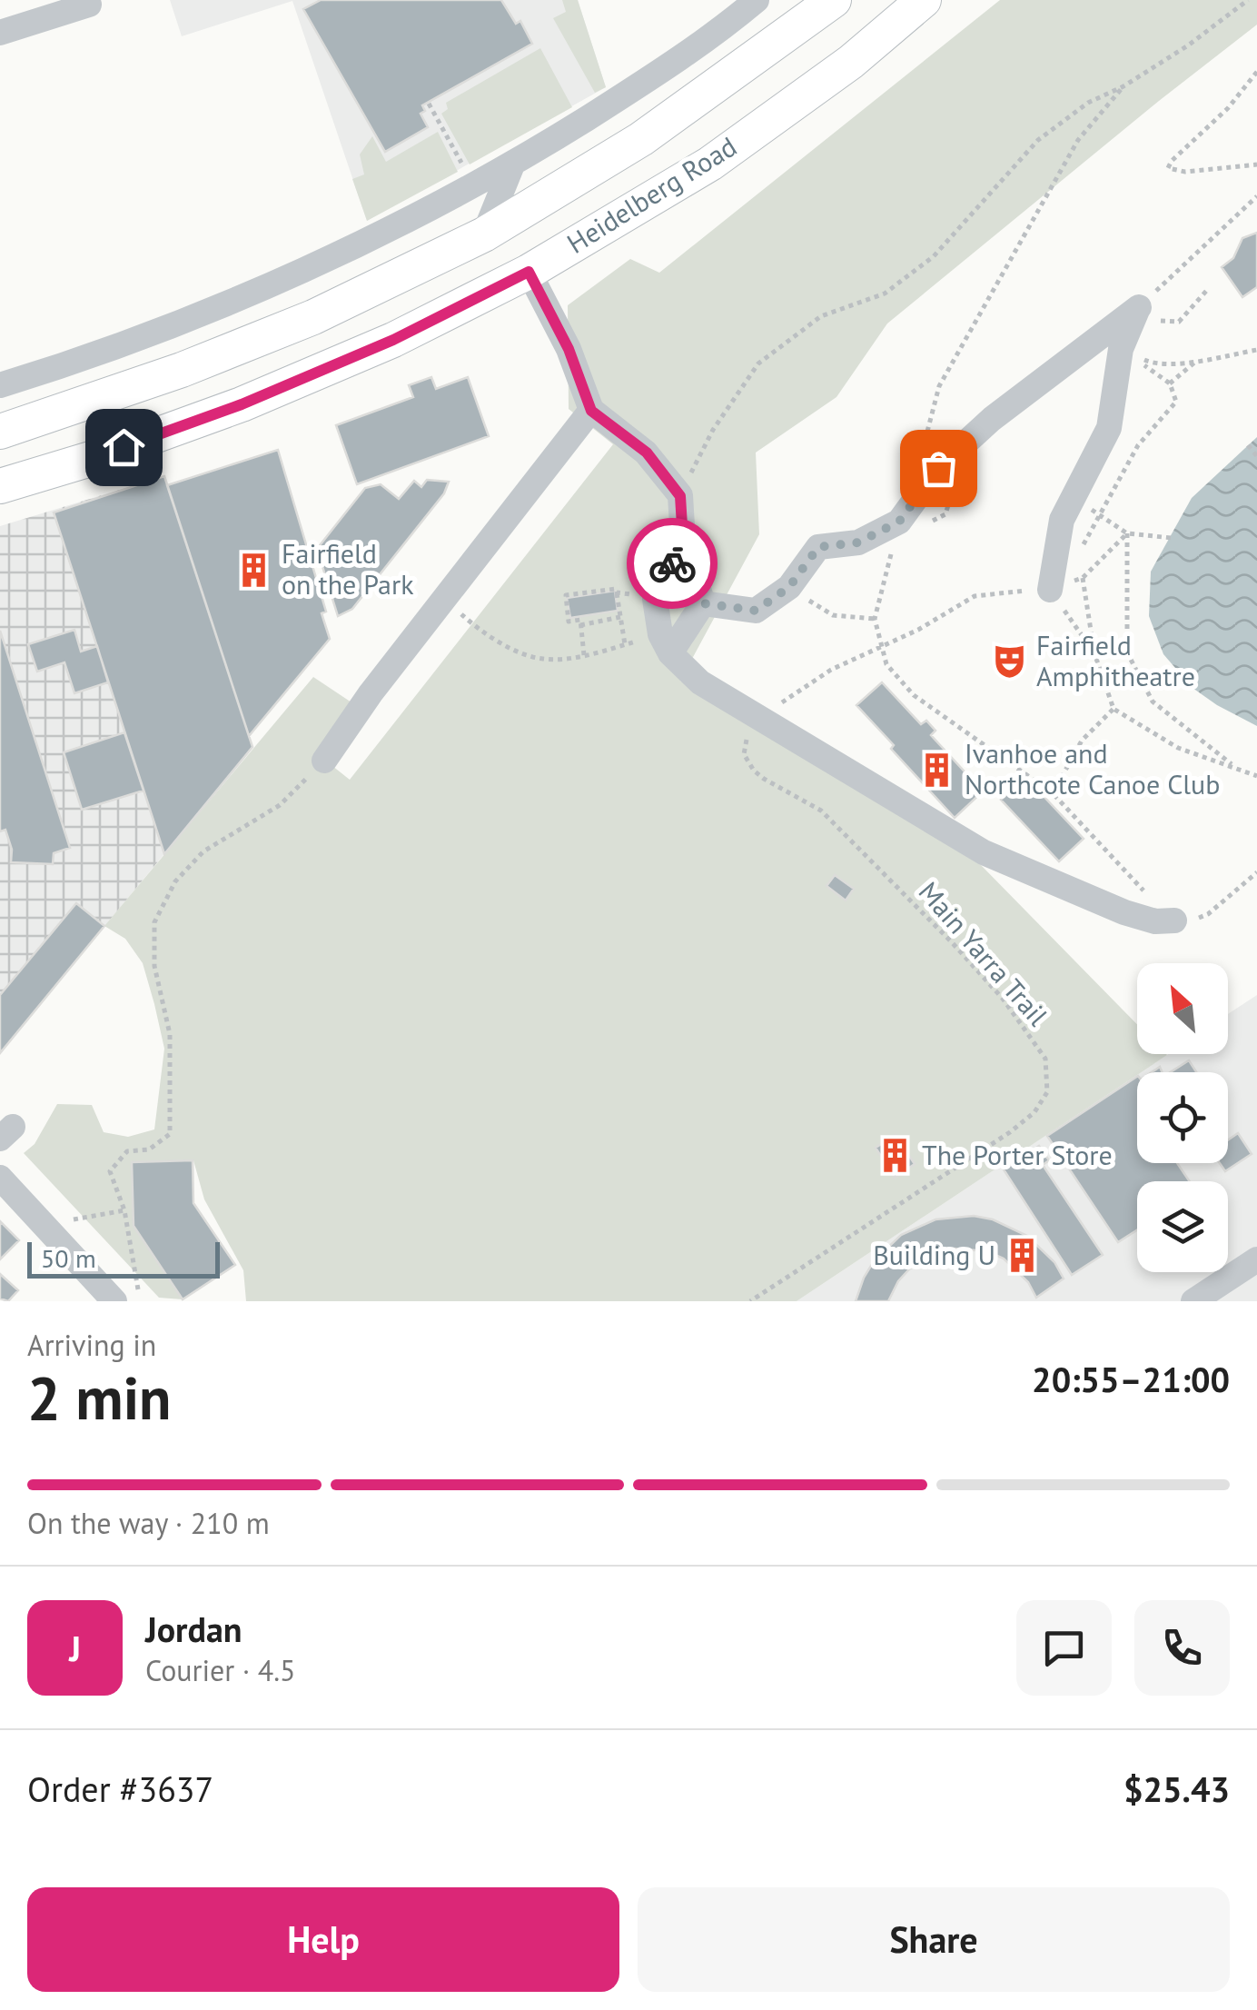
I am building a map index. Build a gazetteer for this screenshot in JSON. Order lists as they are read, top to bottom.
{
  "streets": {
    "main road": ["Heidelberg Road"],
    "path": ["Main Yarra Trail"]
  },
  "places": {
    "building": [
      "Fairfield on the Park",
      "Ivanhoe and Northcote Canoe Club",
      "The Porter Store",
      "Building U"
    ],
    "theatre": ["Fairfield Amphitheatre"]
  },
  "scale_bar": "50 m",
  "north": "top left",
  "page": {
    "scale": "50 m",
    "heading": ["2 min", "Arriving in", "20:55–21:00"],
    "panel": [
      "Jordan",
      "Courier · 4.5",
      "Order #3637",
      "$25.43"
    ],
    "bar": "On the way · 210 m",
    "round": "J",
    "buttons": ["Help", "Share"]
  }
}
